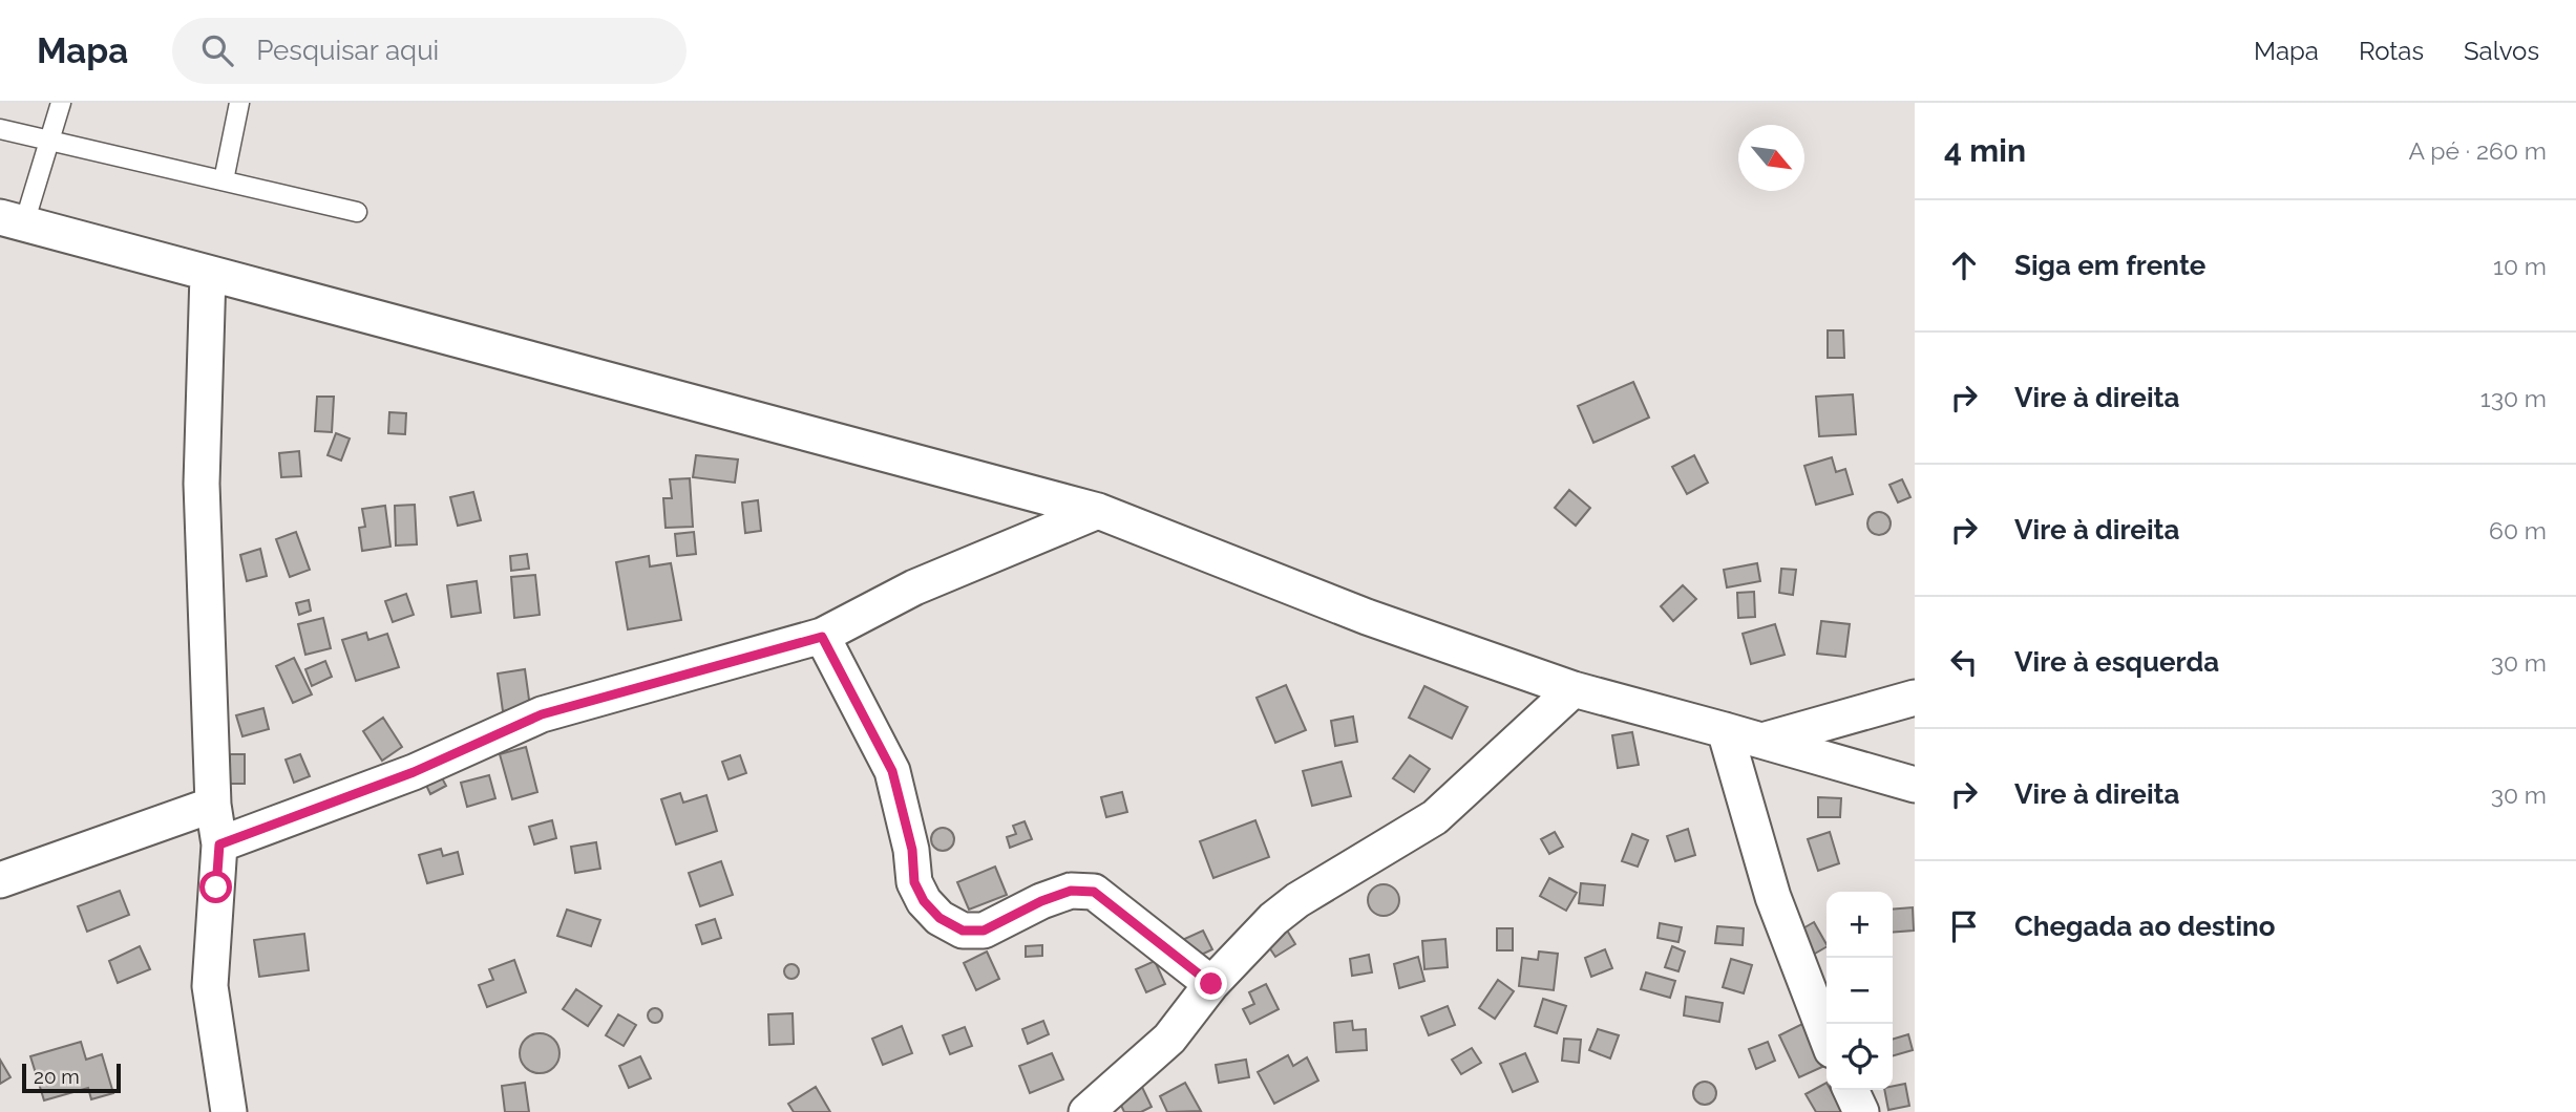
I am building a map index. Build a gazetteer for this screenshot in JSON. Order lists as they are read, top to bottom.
{
  "scale_bar": "20 m",
  "north": "bottom right",
  "page": {
    "header": "Mapa",
    "search": "Pesquisar aqui",
    "nav": ["Mapa", "Rotas", "Salvos"],
    "heading": ["4 min", "A pé · 260 m"],
    "list": [
      ["Siga em frente", "10 m"],
      ["Vire à direita", "130 m"],
      ["Vire à direita", "60 m"],
      ["Vire à esquerda", "30 m"],
      ["Vire à direita", "30 m"],
      "Chegada ao destino"
    ],
    "map_buttons": ["+", "−"],
    "scale": "20 m"
  }
}
